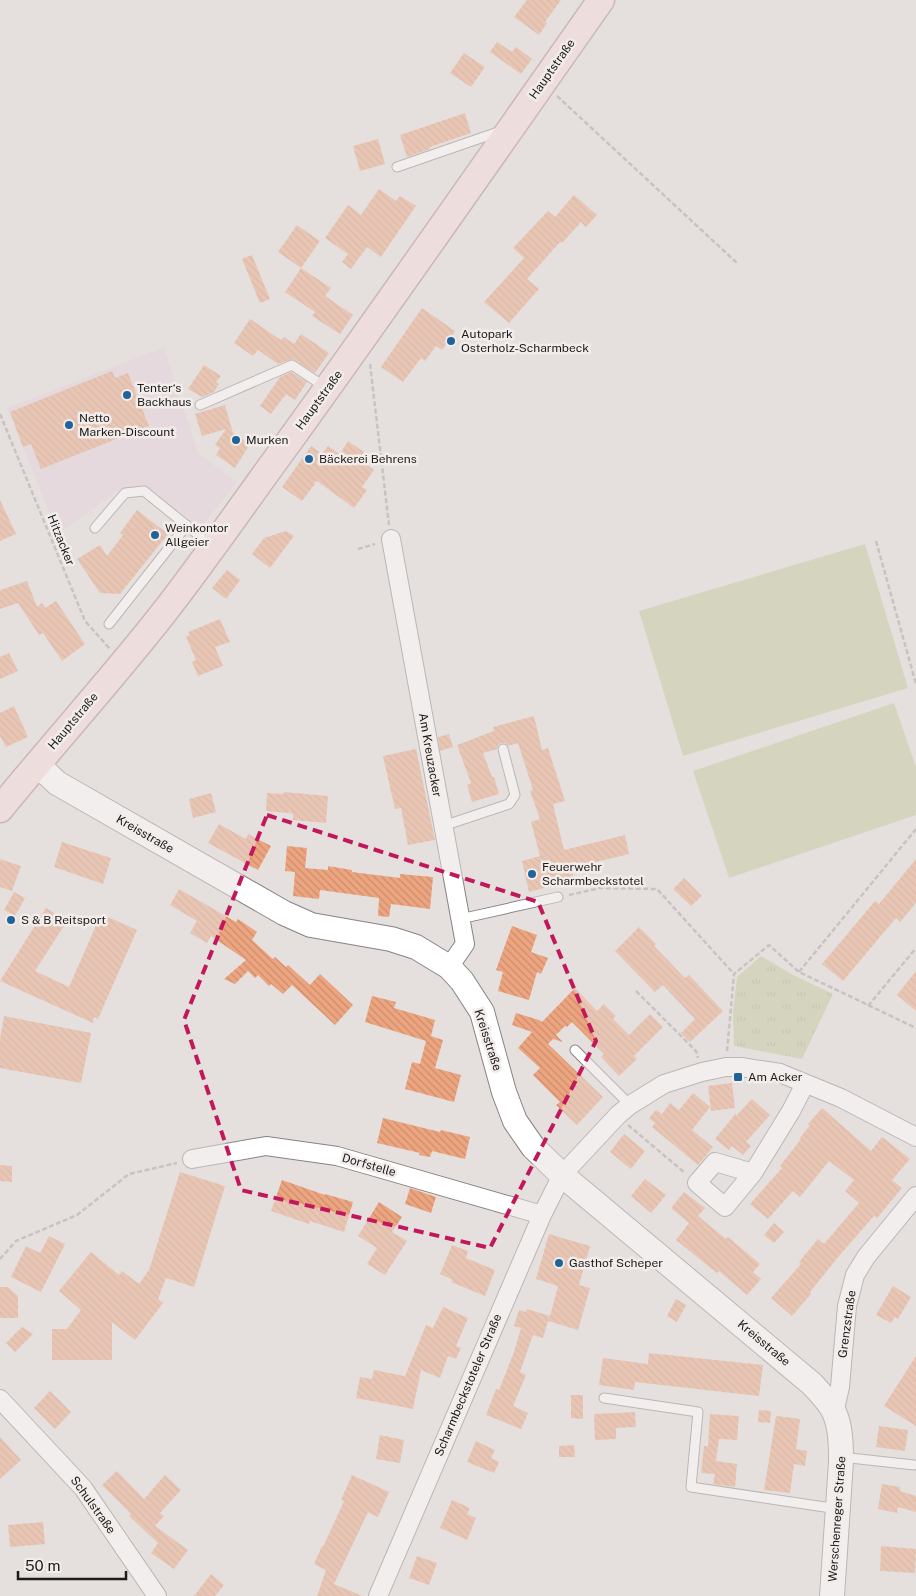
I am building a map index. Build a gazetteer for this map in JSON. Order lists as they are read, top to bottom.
{
  "streets": {
    "main road": ["Hauptstraße"],
    "street": [
      "Am Kreuzacker",
      "Kreisstraße",
      "Dorfstelle",
      "Grenzstraße",
      "Scharmbeckstoteler Straße",
      "Schulstraße",
      "Werschenreger Straße"
    ],
    "path": ["Hitzacker"]
  },
  "crossings": [
    ["Hauptstraße", "Hitzacker"],
    ["Hauptstraße", "Kreisstraße"],
    ["Am Kreuzacker", "Kreisstraße"],
    ["Kreisstraße", "Grenzstraße"],
    ["Kreisstraße", "Scharmbeckstoteler Straße"],
    ["Kreisstraße", "Werschenreger Straße"],
    ["Dorfstelle", "Scharmbeckstoteler Straße"],
    ["Grenzstraße", "Werschenreger Straße"]
  ],
  "places": {
    "other": [
      "Autopark Osterholz-Scharmbeck",
      "Tenter‘s Backhaus",
      "Netto Marken-Discount",
      "Murken",
      "Bäckerei Behrens",
      "Weinkontor Allgeier",
      "Feuerwehr Scharmbeckstotel",
      "S & B Reitsport",
      "Gasthof Scheper"
    ],
    "transit": ["Am Acker"]
  },
  "scale_bar": "50 m"
}
